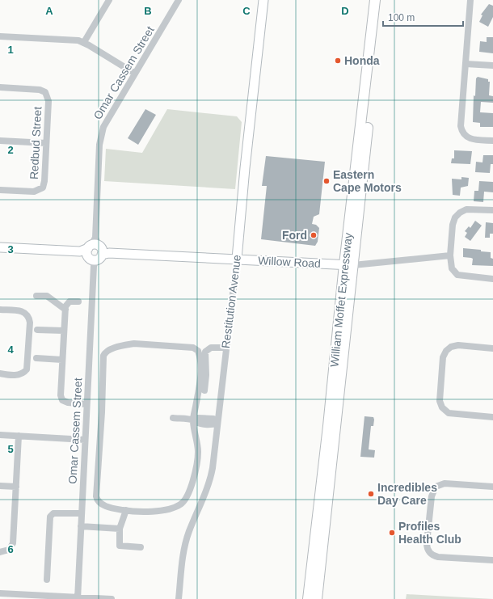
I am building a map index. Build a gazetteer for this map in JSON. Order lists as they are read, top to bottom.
{
  "streets": {
    "main road": ["William Moffet Expressway"],
    "street": [
      "Omar Cassem Street",
      "Redbud Street",
      "Willow Road",
      "Restitution Avenue"
    ]
  },
  "crossings": [
    ["Omar Cassem Street", "Willow Road"],
    ["Willow Road", "William Moffet Expressway"],
    ["Willow Road", "Restitution Avenue"]
  ],
  "places": [
    "Honda",
    "Eastern Cape Motors",
    "Ford",
    "Incredibles Day Care",
    "Profiles Health Club"
  ],
  "scale_bar": "100 m",
  "grid": {
    "columns": [
      "A",
      "B",
      "C",
      "D"
    ],
    "rows": [
      "1",
      "2",
      "3",
      "4",
      "5",
      "6"
    ]
  }
}
